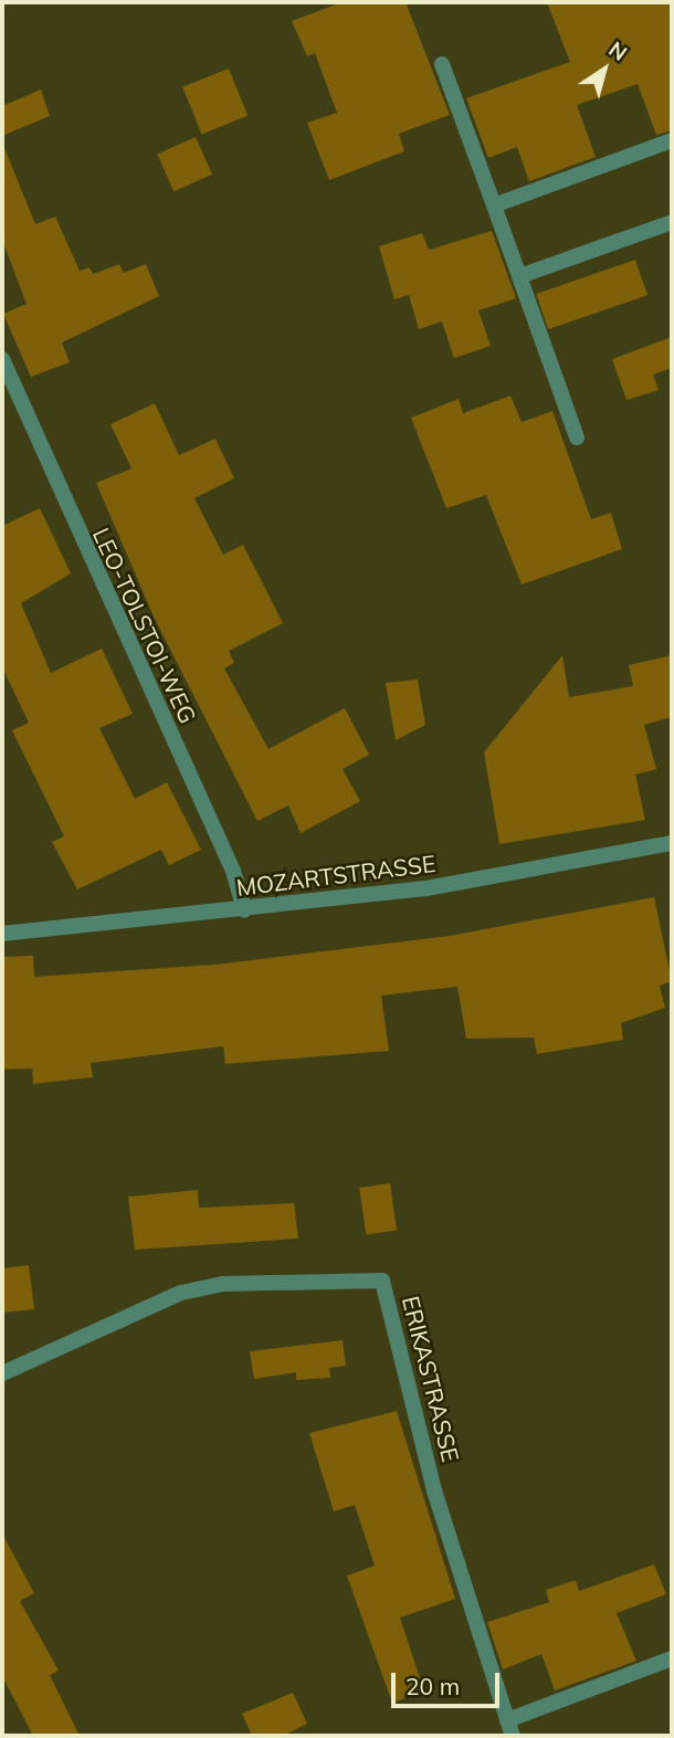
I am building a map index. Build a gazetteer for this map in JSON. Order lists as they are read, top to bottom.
{
  "streets": {
    "street": ["LEO-TOLSTOI-WEG", "MOZARTSTRASSE", "ERIKASTRASSE"]
  },
  "crossings": [
    ["LEO-TOLSTOI-WEG", "MOZARTSTRASSE"]
  ],
  "scale_bar": "20 m",
  "north": "top right"
}
